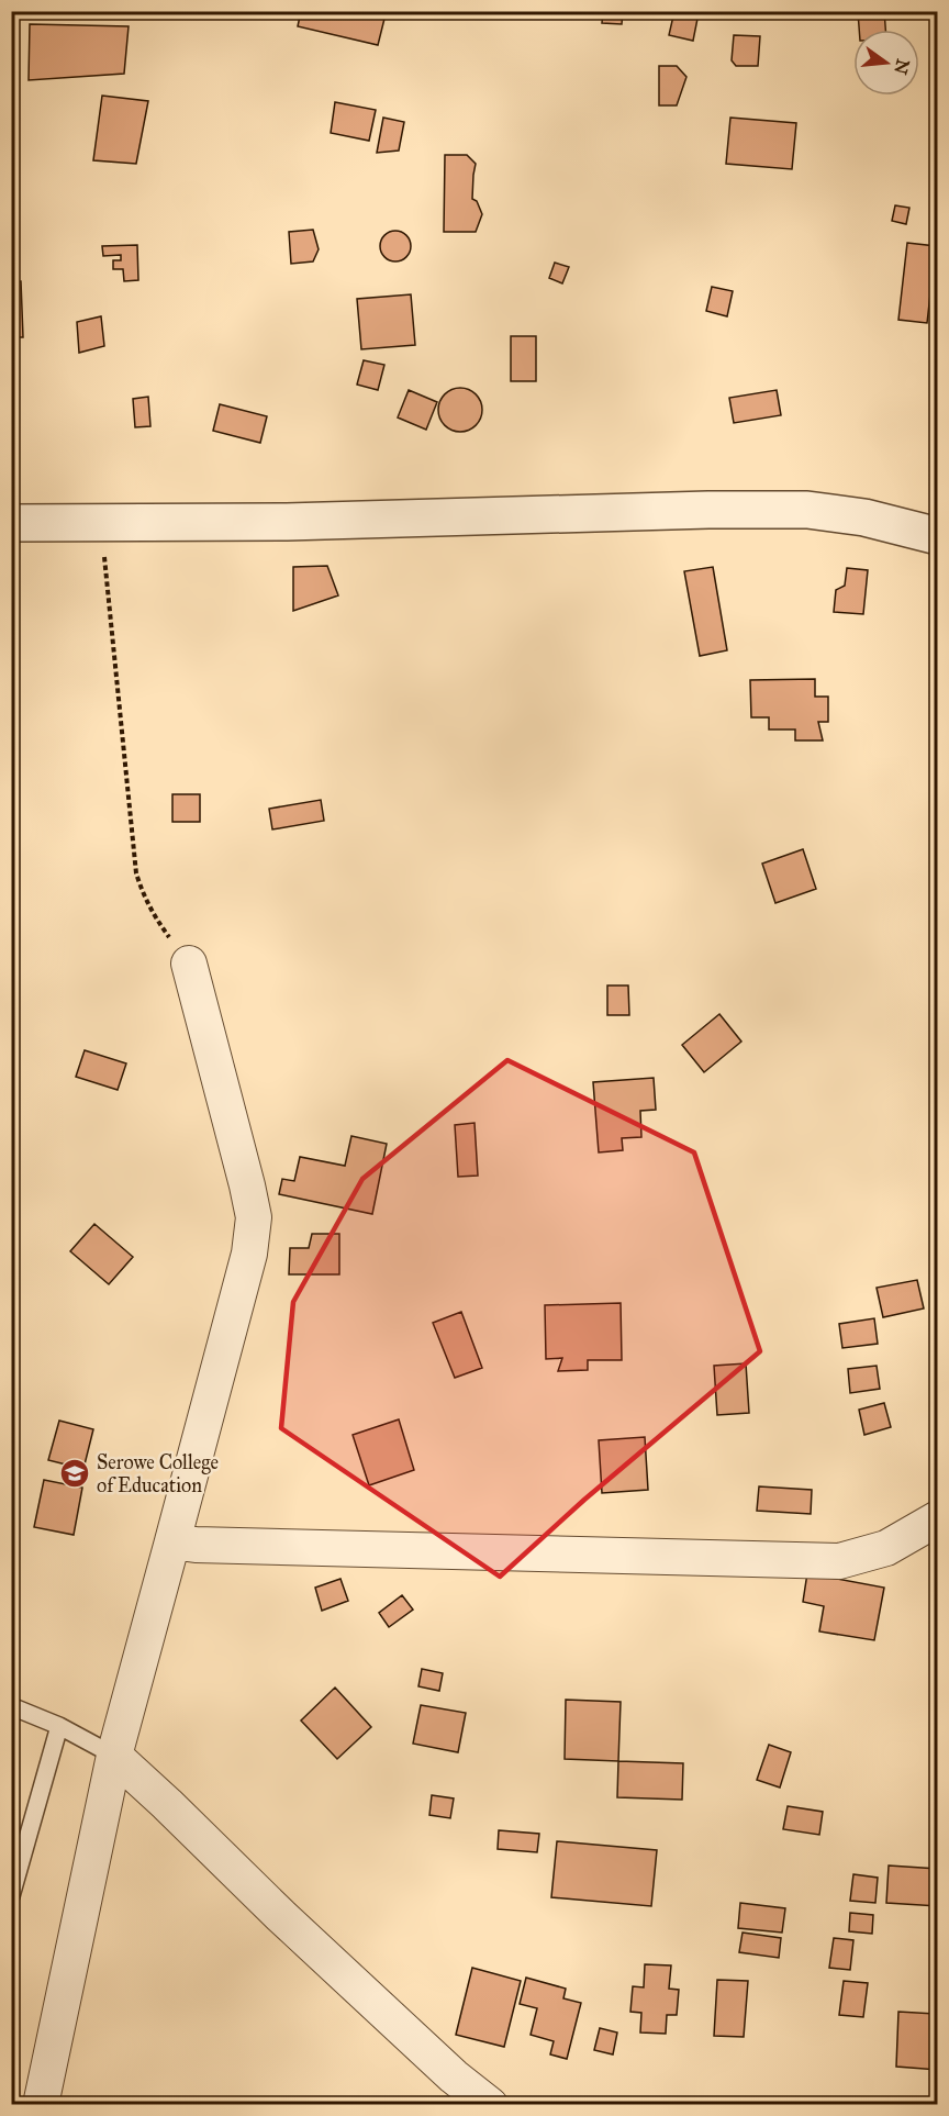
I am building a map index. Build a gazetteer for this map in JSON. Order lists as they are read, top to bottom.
{
  "places": {
    "school or university": ["Serowe College of Education"]
  },
  "north": "right"
}
